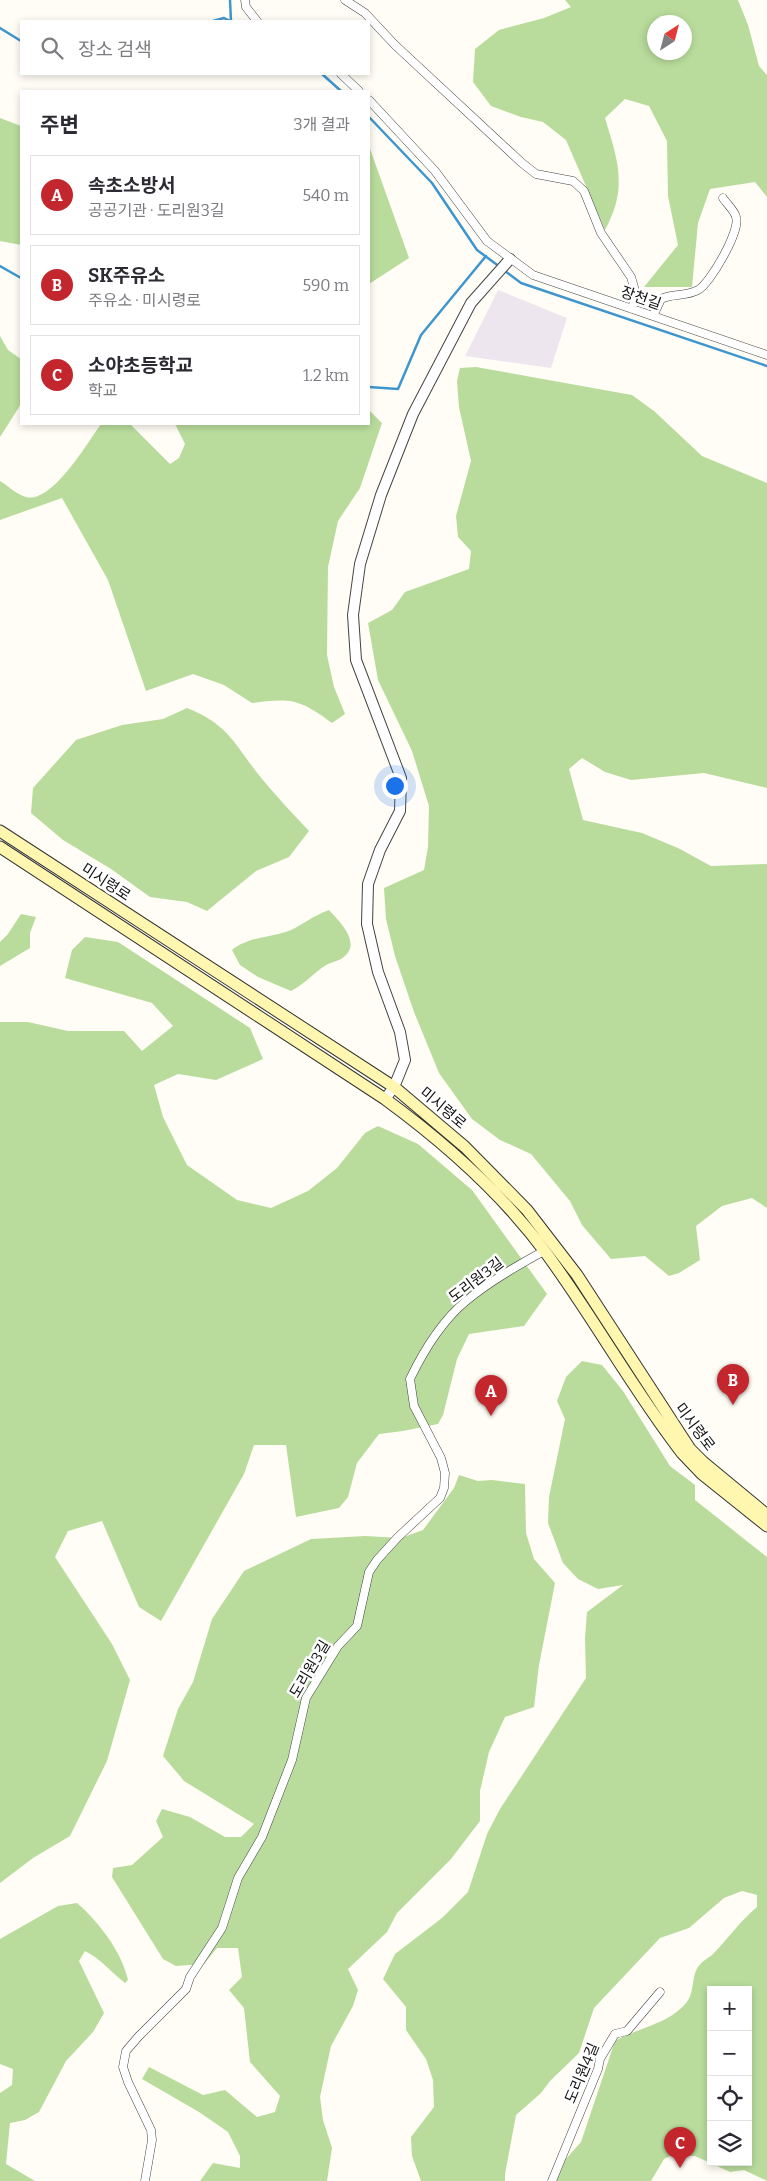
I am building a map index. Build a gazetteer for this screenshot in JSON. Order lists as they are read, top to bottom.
{
  "streets": {
    "main road": ["미시령로"],
    "street": ["장천길", "도리원3길", "도리원4길"]
  },
  "crossings": [
    ["미시령로", "도리원3길"]
  ],
  "north": "top right",
  "page": {
    "search": "장소 검색",
    "heading": ["주변", "3개 결과"],
    "list": [
      {
        "mark": "A",
        "name": "속초소방서",
        "note": "공공기관 · 도리원3길",
        "value": "540 m"
      },
      {
        "mark": "B",
        "name": "SK주유소",
        "note": "주유소 · 미시령로",
        "value": "590 m"
      },
      {
        "mark": "C",
        "name": "소야초등학교",
        "note": "학교",
        "value": "1.2 km"
      }
    ],
    "pins": ["B", "A", "C"],
    "map_buttons": ["+", "−"]
  }
}
